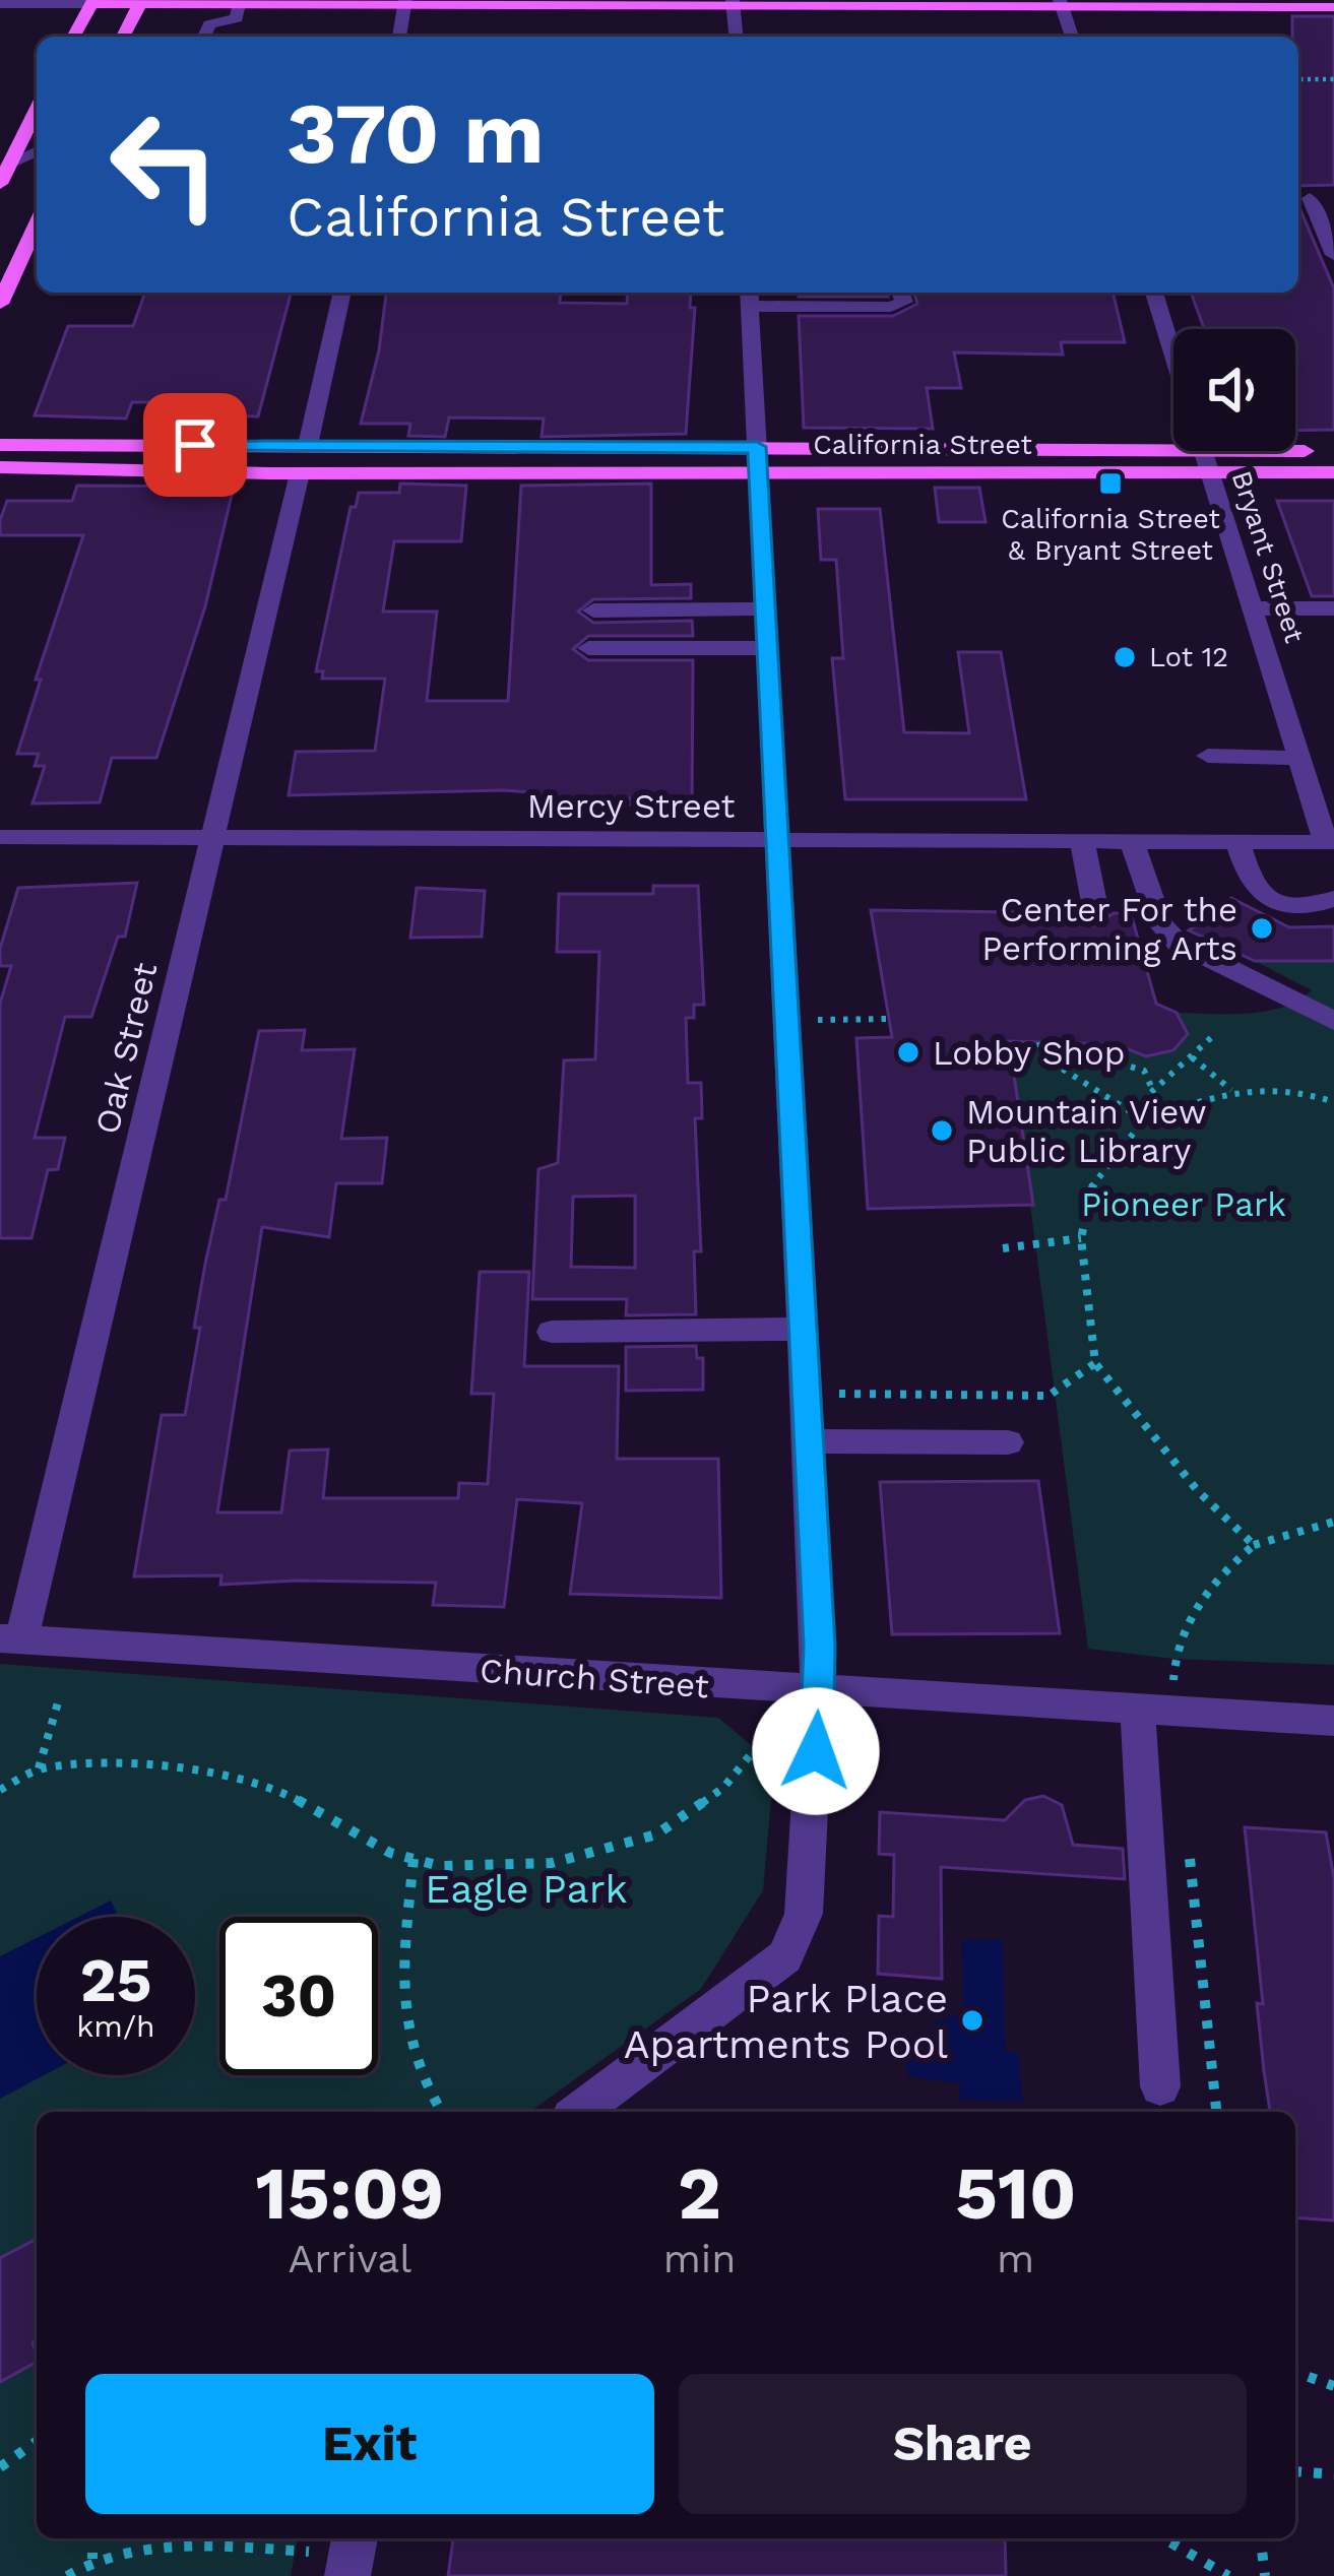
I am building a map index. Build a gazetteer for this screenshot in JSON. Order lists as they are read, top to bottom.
{
  "streets": {
    "main road": ["California Street"],
    "street": [
      "Bryant Street",
      "Mercy Street",
      "Oak Street",
      "Church Street"
    ]
  },
  "crossings": [
    ["California Street", "Oak Street"],
    ["Bryant Street", "Mercy Street"],
    ["Mercy Street", "Oak Street"],
    ["Oak Street", "Church Street"]
  ],
  "parks": ["Pioneer Park", "Eagle Park"],
  "places": {
    "transit": ["California Street & Bryant Street"],
    "other": [
      "Lot 12",
      "Center For the Performing Arts",
      "Lobby Shop",
      "Mountain View Public Library",
      "Park Place Apartments Pool"
    ]
  },
  "page": {
    "turn": ["370 m", "California Street"],
    "speed": "25 km/h",
    "limit": "30",
    "eta": [
      "15:09",
      "Arrival",
      "2",
      "min",
      "510",
      "m"
    ],
    "buttons": ["Exit", "Share"]
  }
}
